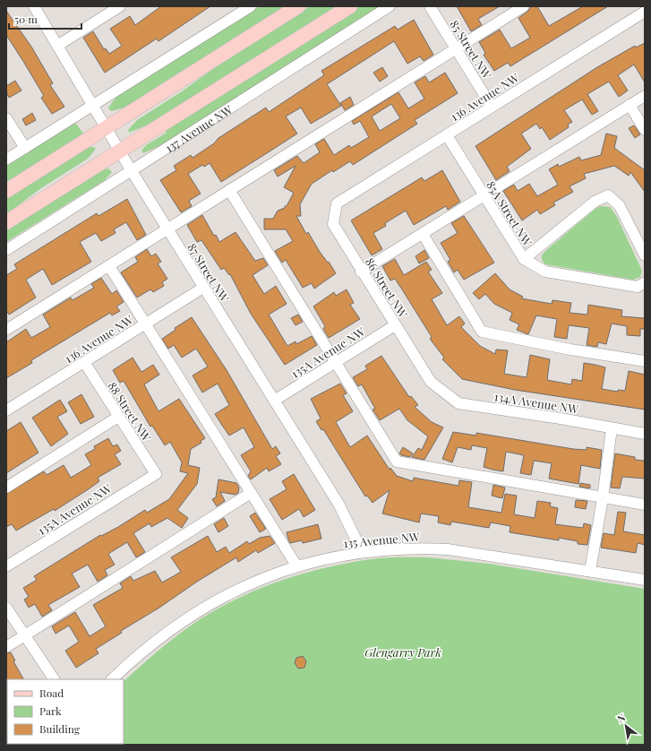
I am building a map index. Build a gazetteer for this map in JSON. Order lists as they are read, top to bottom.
{
  "streets": {
    "main road": ["137 Avenue NW"],
    "street": [
      "85 Street NW",
      "136 Avenue NW",
      "85A Street NW",
      "87 Street NW",
      "86 Street NW",
      "135A Avenue NW",
      "134A Avenue NW",
      "88 Street NW",
      "135 Avenue NW"
    ]
  },
  "crossings": [
    ["85 Street NW", "136 Avenue NW"],
    ["136 Avenue NW", "85A Street NW"],
    ["136 Avenue NW", "87 Street NW"],
    ["136 Avenue NW", "86 Street NW"],
    ["136 Avenue NW", "88 Street NW"],
    ["137 Avenue NW", "87 Street NW"],
    ["87 Street NW", "135A Avenue NW"],
    ["87 Street NW", "135 Avenue NW"],
    ["86 Street NW", "135A Avenue NW"],
    ["86 Street NW", "134A Avenue NW"],
    ["135A Avenue NW", "88 Street NW"]
  ],
  "parks": ["Glengarry Park"],
  "legend": ["Road", "Park", "Building"],
  "scale_bar": "50 m",
  "north": "top left"
}
